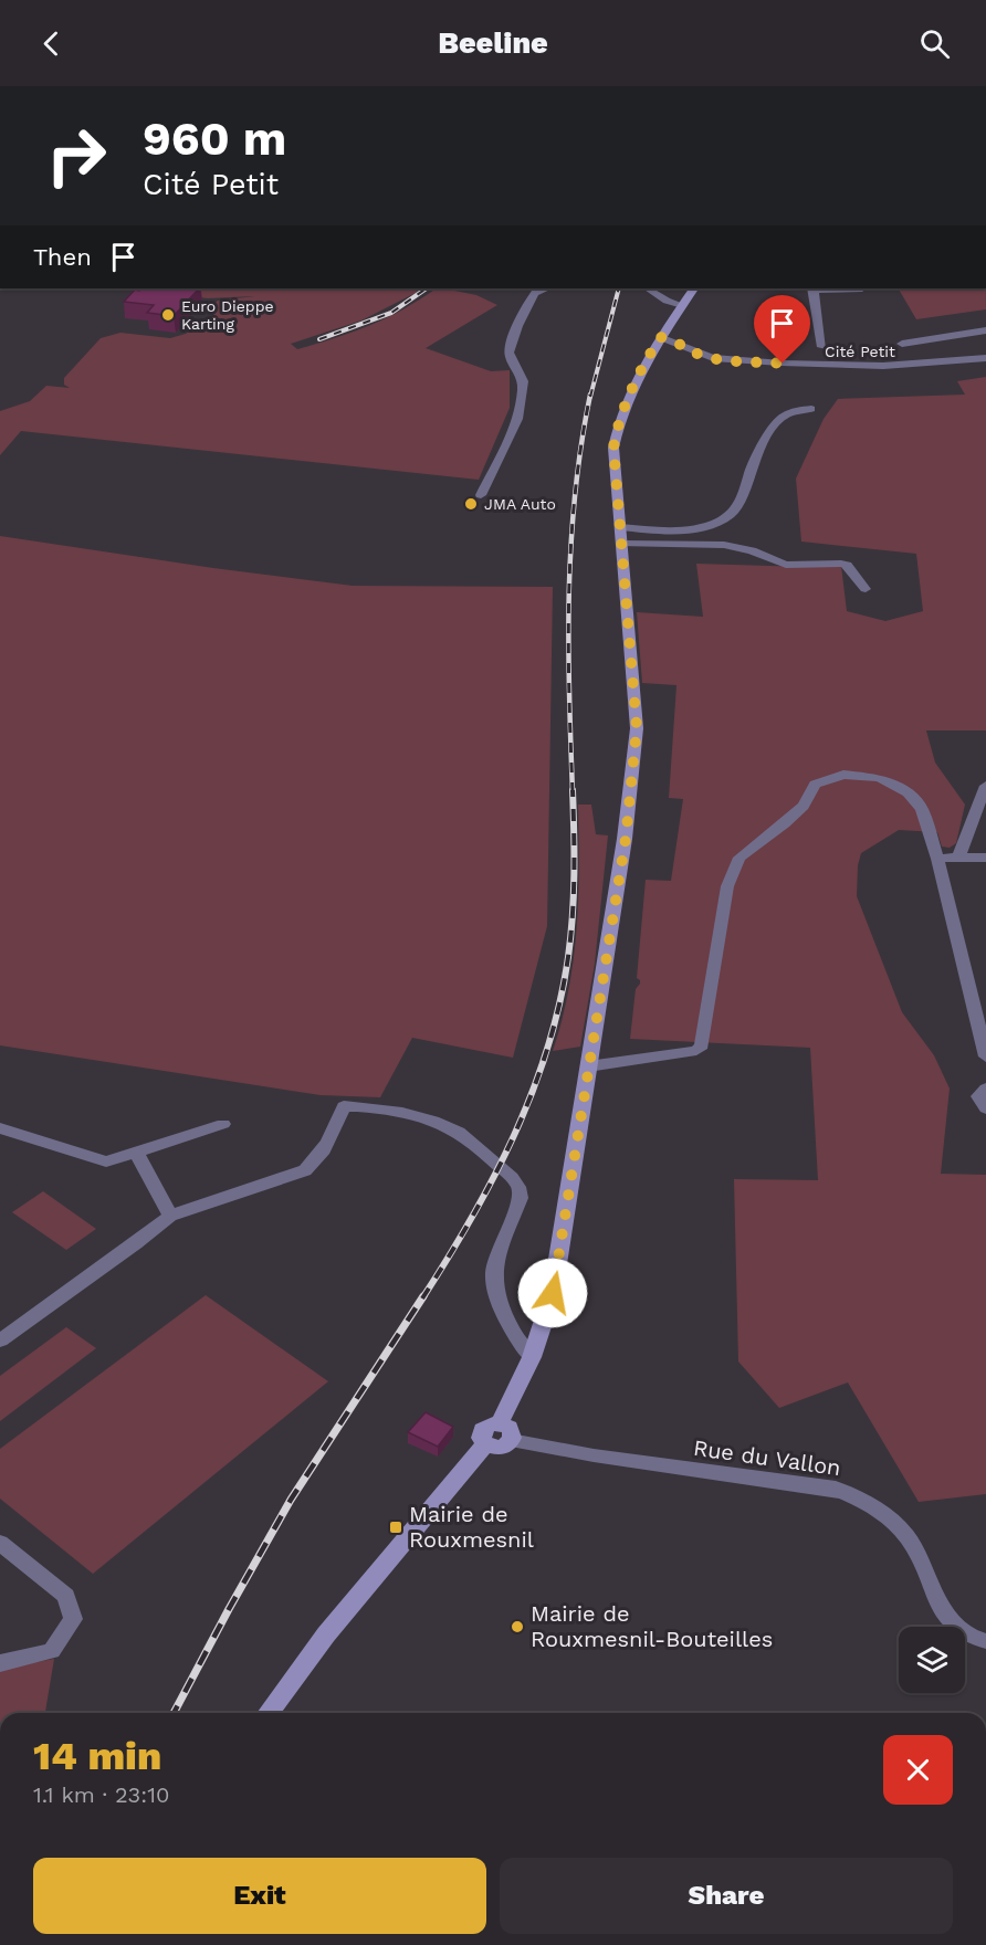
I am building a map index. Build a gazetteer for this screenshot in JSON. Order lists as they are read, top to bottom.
{
  "streets": {
    "street": ["Cité Petit", "Rue du Vallon"]
  },
  "places": {
    "other": ["Euro Dieppe Karting", "JMA Auto", "Mairie de Rouxmesnil-Bouteilles"],
    "transit": ["Mairie de Rouxmesnil"]
  },
  "page": {
    "header": "Beeline",
    "turn": ["960 m", "Cité Petit"],
    "then": "Then",
    "heading": ["14 min", "1.1 km · 23:10"],
    "buttons": ["Exit", "Share"]
  }
}
